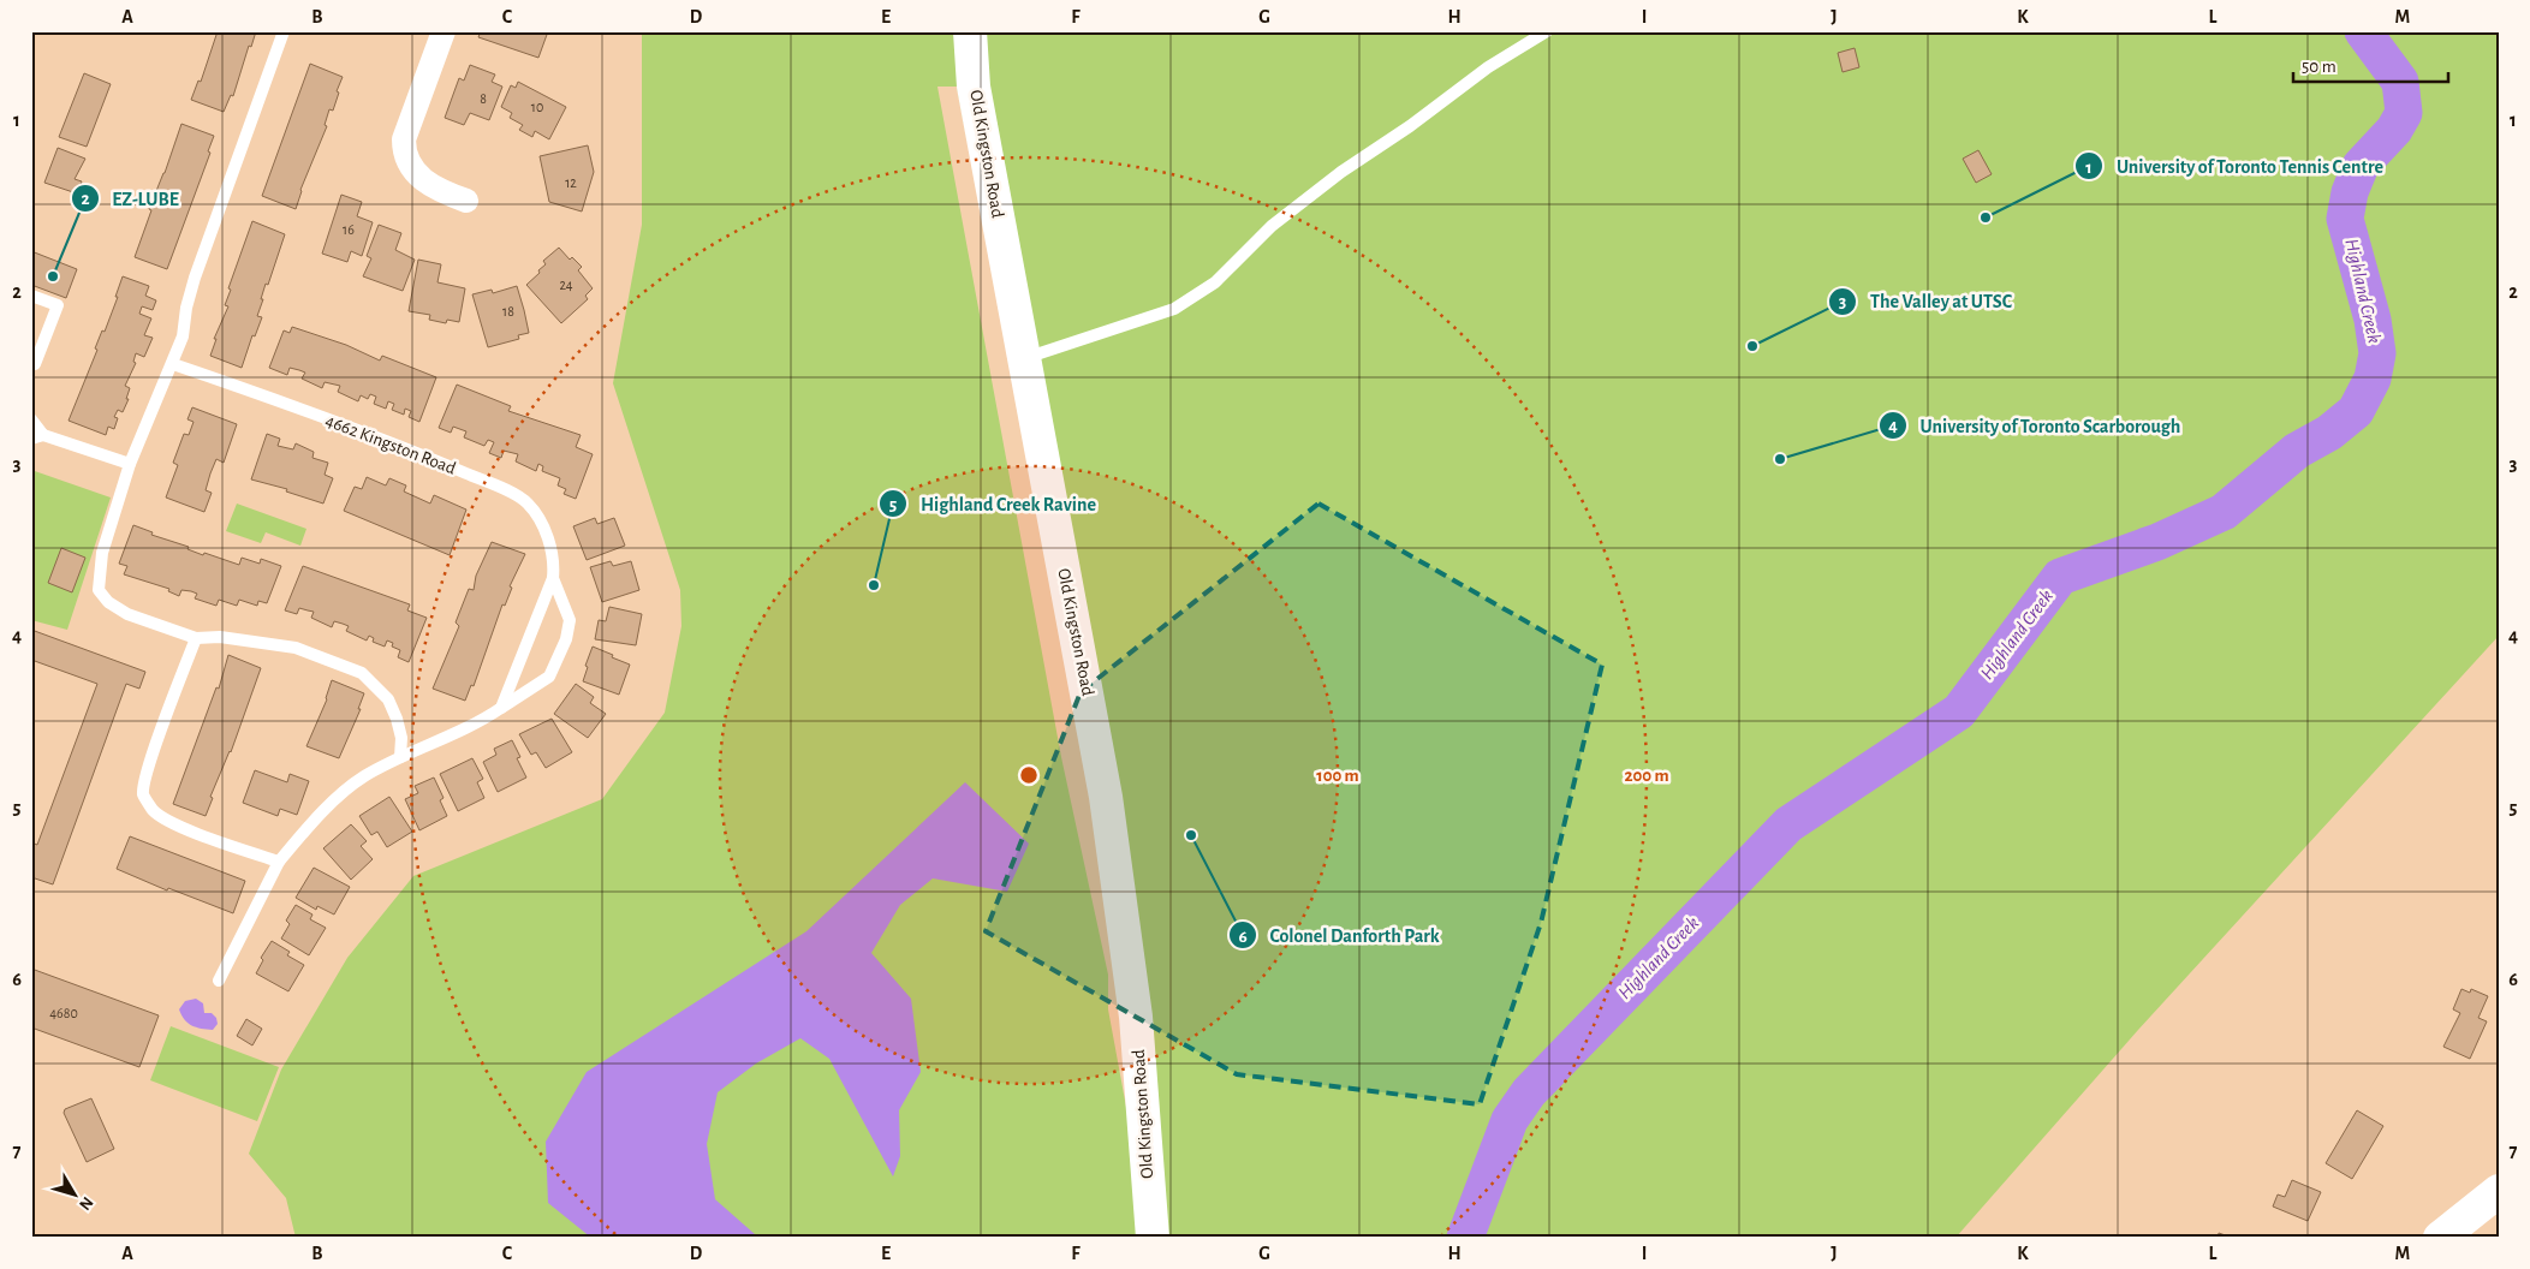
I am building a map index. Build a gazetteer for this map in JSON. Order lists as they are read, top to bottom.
{
  "streets": {
    "street": ["Old Kingston Road"],
    "lane": ["4662 Kingston Road"]
  },
  "water": ["Highland Creek"],
  "places": [
    "University of Toronto Tennis Centre",
    "EZ-LUBE",
    "The Valley at UTSC",
    "University of Toronto Scarborough",
    "Highland Creek Ravine",
    "Colonel Danforth Park"
  ],
  "house_numbers": [
    "8",
    "10",
    "12",
    "16",
    "24",
    "18",
    "4680"
  ],
  "scale_bar": "50 m",
  "north": "bottom right",
  "grid": {
    "columns": [
      "A",
      "B",
      "C",
      "D",
      "E",
      "F",
      "G",
      "H",
      "I",
      "J",
      "K",
      "L",
      "M"
    ],
    "rows": [
      "1",
      "2",
      "3",
      "4",
      "5",
      "6",
      "7"
    ]
  },
  "rings": ["100 m", "200 m"]
}
